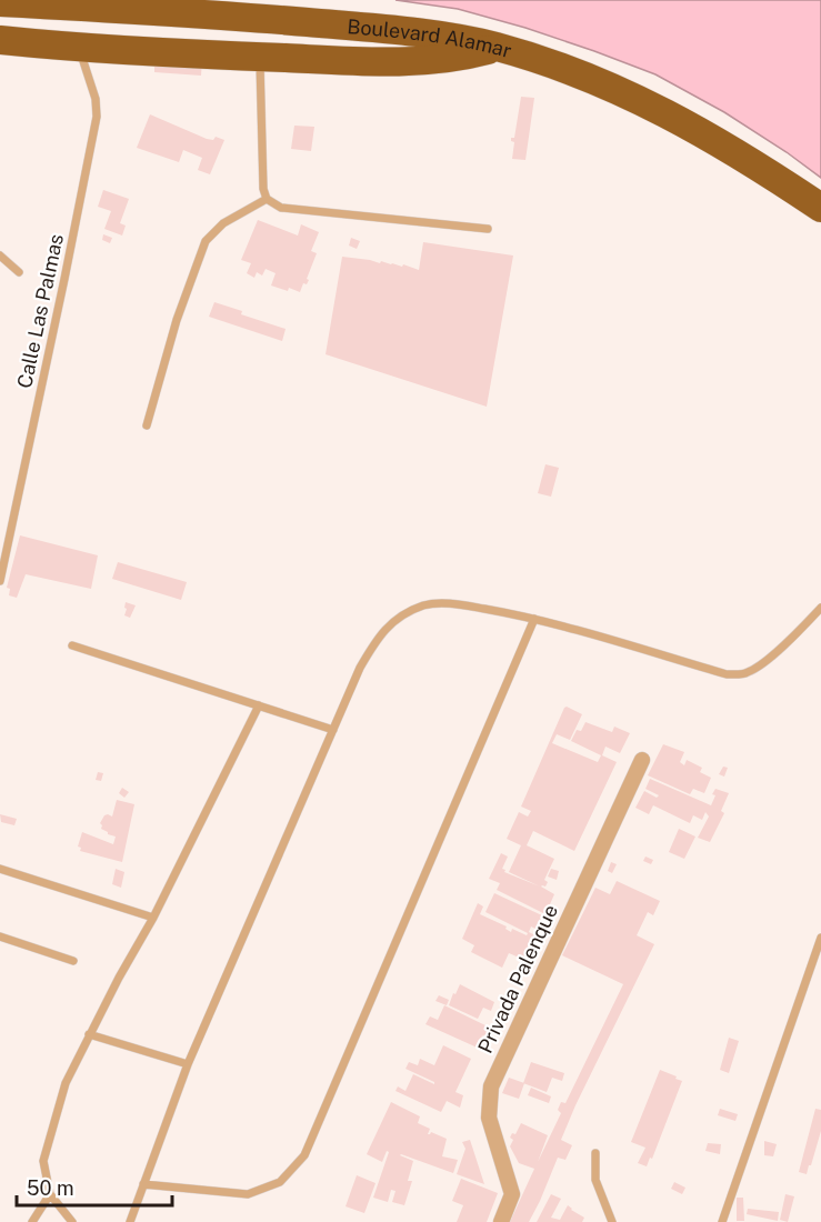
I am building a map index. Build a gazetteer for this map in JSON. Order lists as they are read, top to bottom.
{
  "streets": {
    "highway": ["Boulevard Alamar"],
    "street": ["Privada Palenque"],
    "lane": ["Calle Las Palmas"]
  },
  "scale_bar": "50 m"
}
